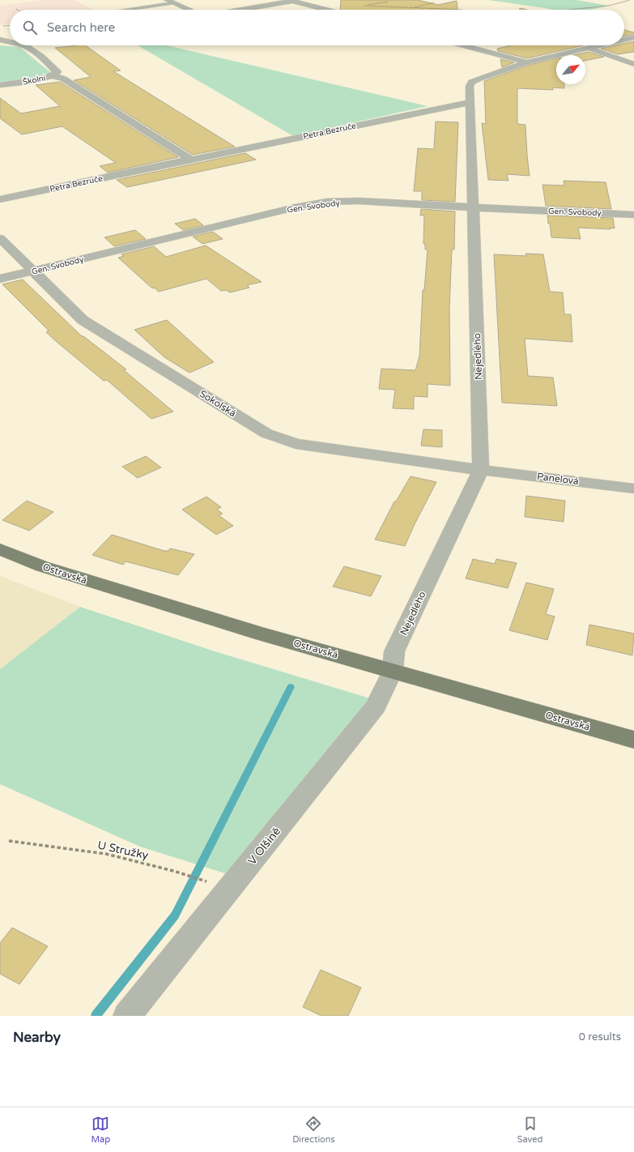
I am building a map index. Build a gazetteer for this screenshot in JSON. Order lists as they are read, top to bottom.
{
  "streets": {
    "main road": ["Ostravská"],
    "street": [
      "Školní",
      "Petra Bezruče",
      "Gen. Svobody",
      "Nejedlého",
      "Sokolská",
      "Panelová",
      "V Olšině"
    ],
    "path": ["U Stružky"]
  },
  "crossings": [
    ["Petra Bezruče", "Nejedlého"],
    ["Gen. Svobody", "Nejedlého"],
    ["Gen. Svobody", "Sokolská"],
    ["Nejedlého", "Sokolská"],
    ["Nejedlého", "Panelová"],
    ["Nejedlého", "Ostravská"],
    ["Nejedlého", "V Olšině"],
    ["Sokolská", "Panelová"],
    ["Ostravská", "V Olšině"],
    ["V Olšině", "U Stružky"]
  ],
  "north": "top right",
  "page": {
    "search": "Search here",
    "heading": ["Nearby", "0 results"],
    "nav": ["Map", "Directions", "Saved"]
  }
}
